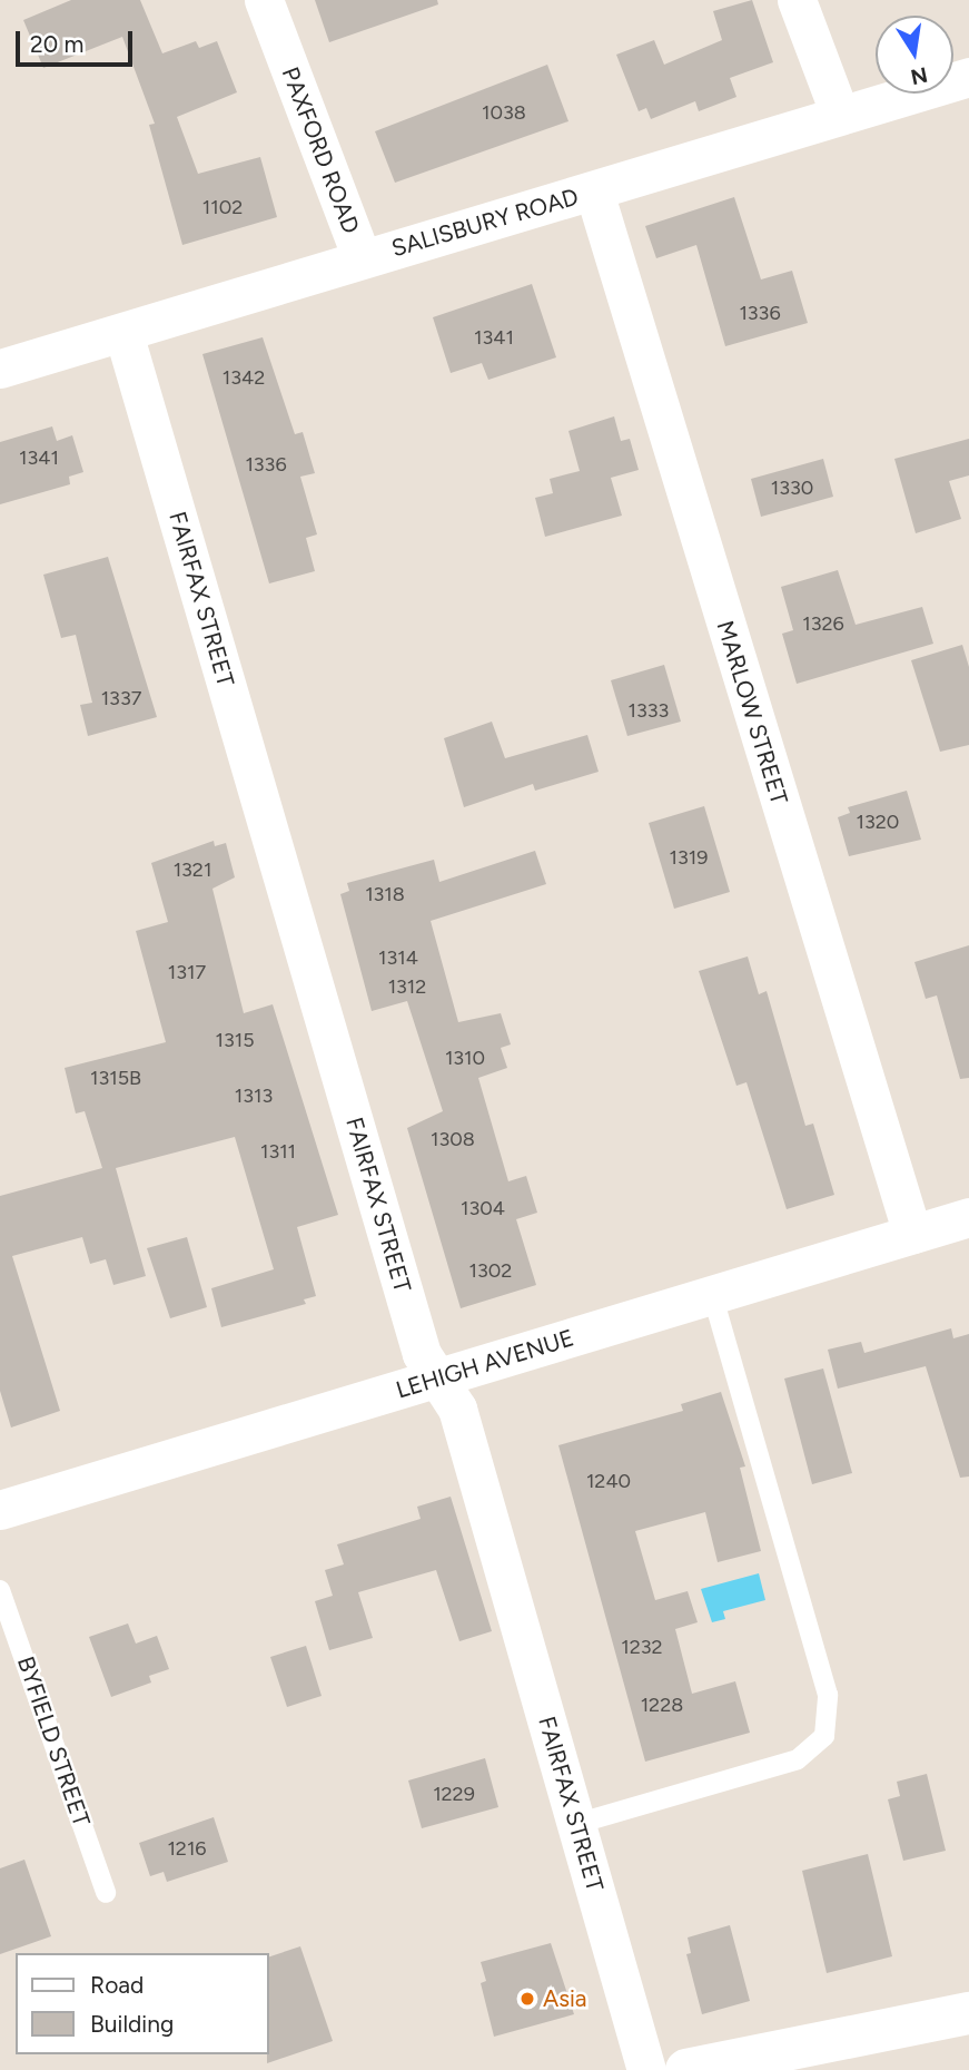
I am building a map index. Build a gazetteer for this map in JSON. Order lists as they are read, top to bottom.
{
  "streets": {
    "street": [
      "PAXFORD ROAD",
      "SALISBURY ROAD",
      "FAIRFAX STREET",
      "MARLOW STREET",
      "LEHIGH AVENUE"
    ],
    "lane": ["BYFIELD STREET"]
  },
  "crossings": [
    ["PAXFORD ROAD", "SALISBURY ROAD"],
    ["SALISBURY ROAD", "FAIRFAX STREET"],
    ["SALISBURY ROAD", "MARLOW STREET"],
    ["FAIRFAX STREET", "LEHIGH AVENUE"],
    ["MARLOW STREET", "LEHIGH AVENUE"]
  ],
  "places": ["Asia"],
  "house_numbers": [
    "1038",
    "1102",
    "1336",
    "1341",
    "1342",
    "1341",
    "1336",
    "1330",
    "1326",
    "1337",
    "1333",
    "1320",
    "1319",
    "1321",
    "1318",
    "1314",
    "1317",
    "1312",
    "1315",
    "1310",
    "1315B",
    "1313",
    "1308",
    "1311",
    "1304",
    "1302",
    "1240",
    "1232",
    "1228",
    "1229",
    "1216"
  ],
  "legend": ["Road", "Building"],
  "scale_bar": "20 m",
  "north": "bottom"
}
